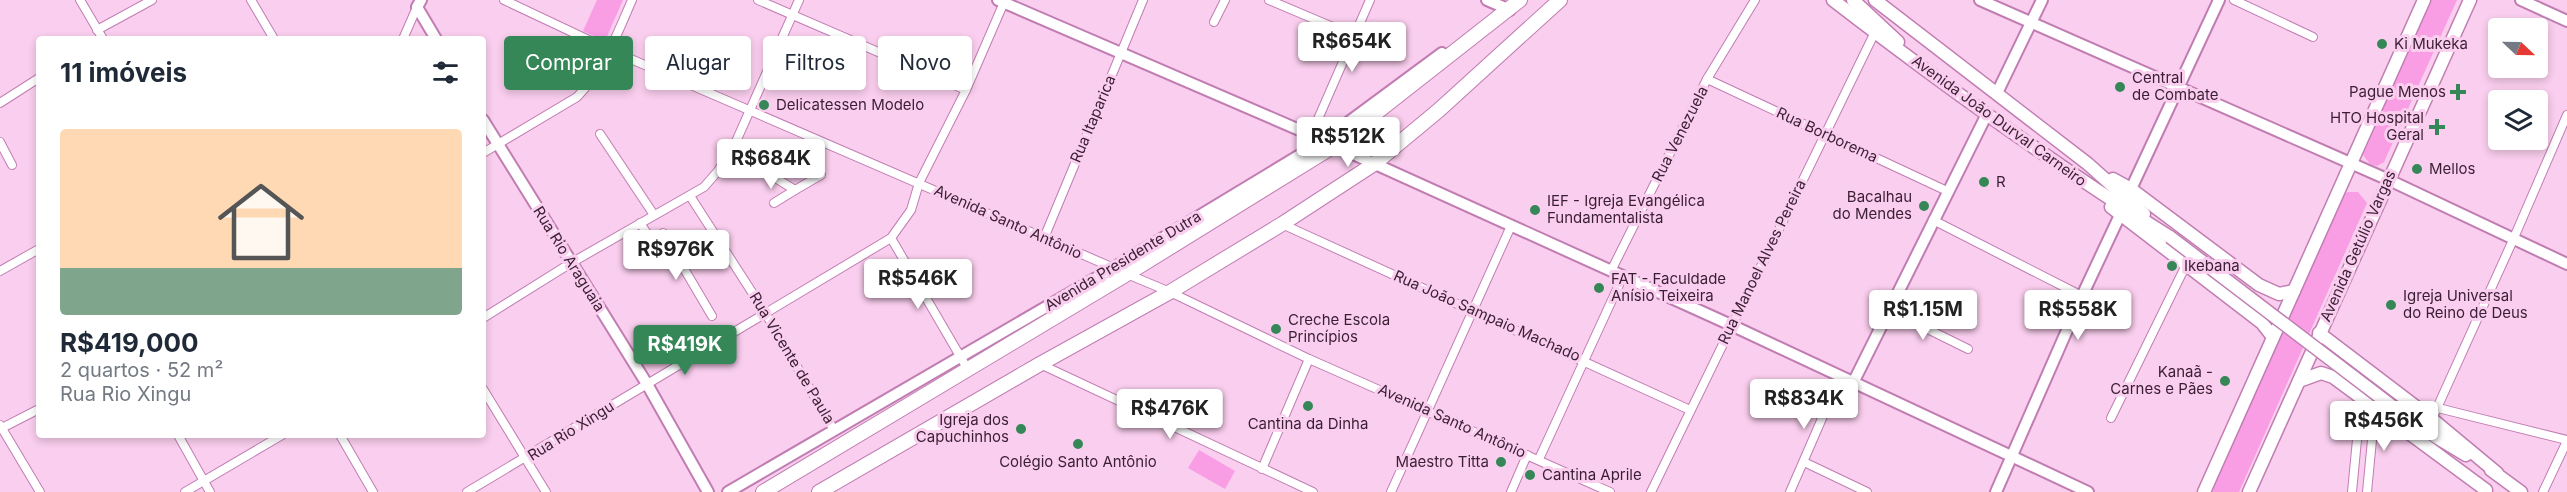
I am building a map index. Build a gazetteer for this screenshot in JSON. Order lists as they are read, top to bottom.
{
  "streets": {
    "highway": ["Avenida Presidente Dutra"],
    "main road": ["Avenida João Durval Carneiro", "Avenida Getúlio Vargas"],
    "street": [
      "Rua Itaparica",
      "Rua Venezuela",
      "Rua Borborema",
      "Avenida Santo Antônio",
      "Rua Rio Araguaia",
      "Rua Manoel Alves Pereira",
      "Rua João Sampaio Machado",
      "Rua Vicente de Paula",
      "Rua Rio Xingu"
    ]
  },
  "crossings": [
    ["Rua Itaparica", "Avenida Santo Antônio"],
    ["Avenida João Durval Carneiro", "Avenida Getúlio Vargas"],
    ["Avenida João Durval Carneiro", "Rua Manoel Alves Pereira"],
    ["Rua Venezuela", "Rua Borborema"],
    ["Rua Borborema", "Rua Manoel Alves Pereira"],
    ["Avenida Santo Antônio", "Avenida Presidente Dutra"],
    ["Rua Rio Araguaia", "Rua Rio Xingu"],
    ["Avenida Presidente Dutra", "Rua Vicente de Paula"],
    ["Rua Manoel Alves Pereira", "Rua João Sampaio Machado"],
    ["Rua Vicente de Paula", "Rua Rio Xingu"]
  ],
  "places": {
    "other": [
      "Ki Mukeka",
      "Central de Combate",
      "Delicatessen Modelo",
      "Mellos",
      "R",
      "Bacalhau do Mendes",
      "IEF - Igreja Evangélica Fundamentalista",
      "Ikebana",
      "FAT - Faculdade Anísio Teixeira",
      "Igreja Universal do Reino de Deus",
      "Creche Escola Princípios",
      "Kanaã - Carnes e Pães",
      "Cantina da Dinha",
      "Igreja dos Capuchinhos",
      "Colégio Santo Antônio",
      "Maestro Titta",
      "Cantina Aprile"
    ],
    "health": ["Pague Menos", "HTO Hospital Geral"]
  },
  "north": "right",
  "page": {
    "price": [
      "R$654K",
      "R$512K",
      "R$684K",
      "R$976K",
      "R$546K",
      "R$1.15M",
      "R$558K",
      "R$419K",
      "R$834K",
      "R$476K",
      "R$456K"
    ],
    "chip": [
      "Comprar",
      "Alugar",
      "Filtros",
      "Novo"
    ],
    "heading": "11 imóveis",
    "list": [
      {
        "name": "R$419,000",
        "note": "2 quartos · 52 m² · Rua Rio Xingu"
      }
    ]
  }
}
